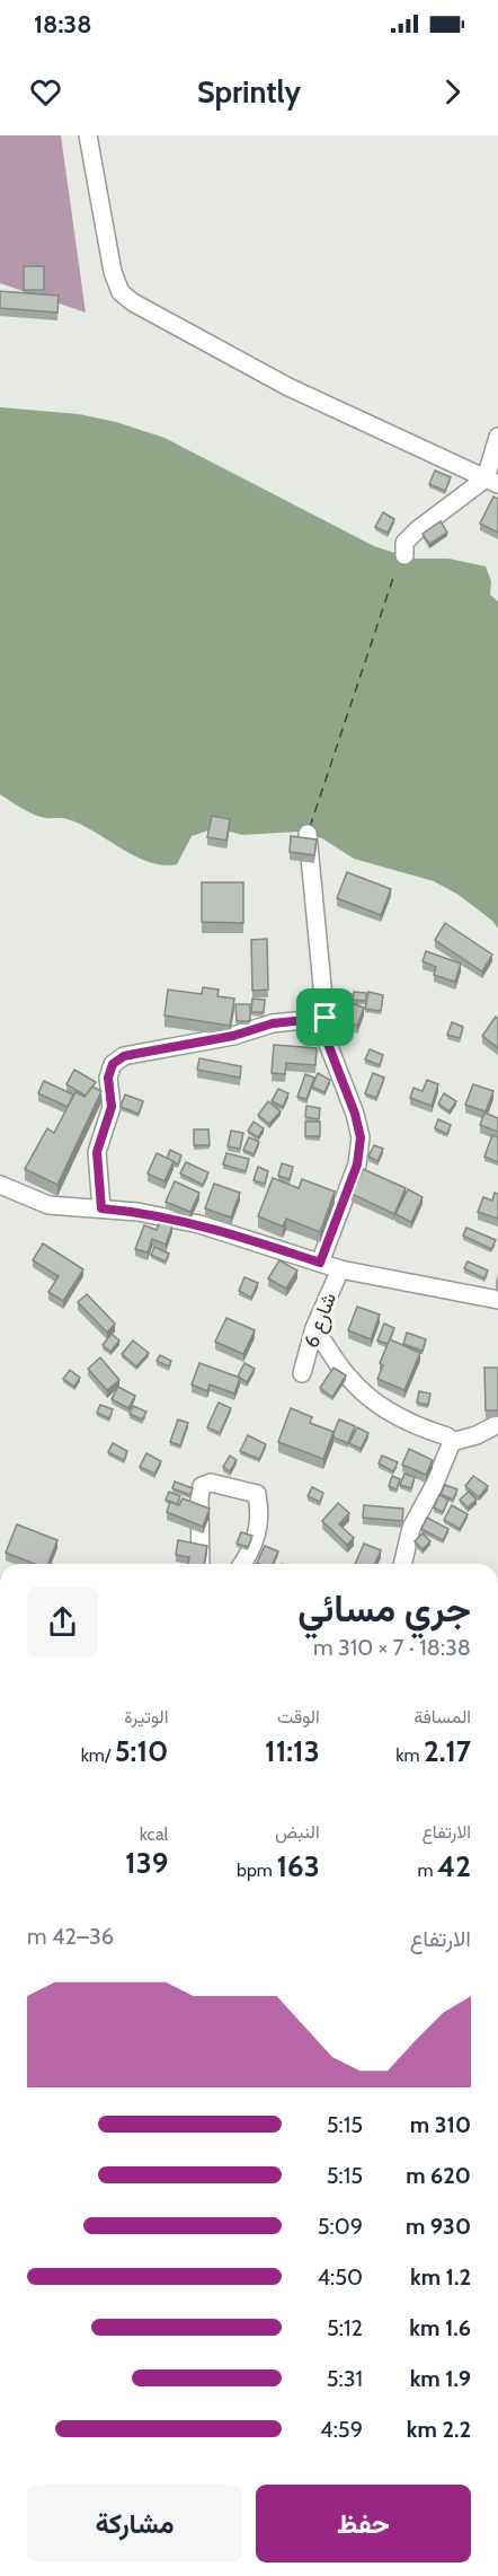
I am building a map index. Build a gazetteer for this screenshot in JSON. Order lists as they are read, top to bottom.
{
  "streets": {
    "street": ["شارع 6"]
  },
  "page": {
    "status": "18:38",
    "header": "Sprintly",
    "heading": ["جري مسائي", "18:38 · 7 × 310 m"],
    "stats": [
      ["المسافة", "2.17 km"],
      ["الوقت", "11:13"],
      ["الوتيرة", "5:10 /km"],
      ["الارتفاع", "42 m"],
      ["النبض", "163 bpm"],
      ["kcal", "139"]
    ],
    "chart": ["الارتفاع", "36–42 m"],
    "list": [
      {
        "name": "310 m",
        "note": "5:15"
      },
      {
        "name": "620 m",
        "note": "5:15"
      },
      {
        "name": "930 m",
        "note": "5:09"
      },
      {
        "name": "1.2 km",
        "note": "4:50"
      },
      {
        "name": "1.6 km",
        "note": "5:12"
      },
      {
        "name": "1.9 km",
        "note": "5:31"
      },
      {
        "name": "2.2 km",
        "note": "4:59"
      }
    ],
    "buttons": ["حفظ", "مشاركة"]
  }
}
